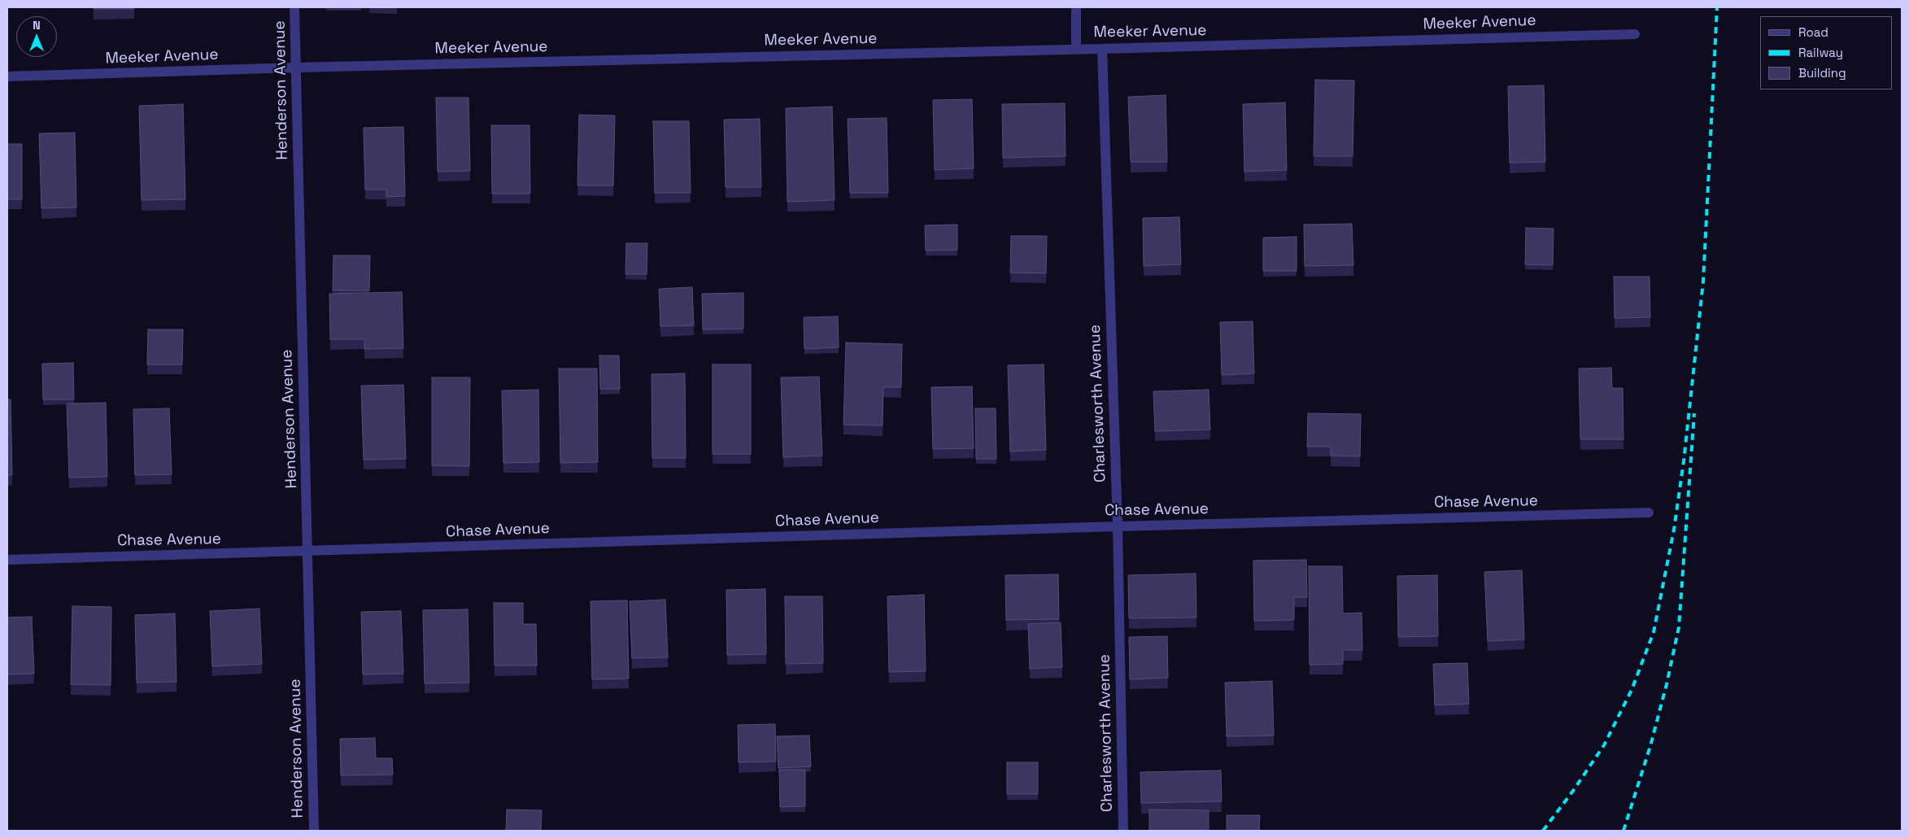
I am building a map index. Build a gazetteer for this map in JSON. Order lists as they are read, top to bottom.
{
  "streets": {
    "street": [
      "Meeker Avenue",
      "Henderson Avenue",
      "Charlesworth Avenue",
      "Chase Avenue"
    ]
  },
  "crossings": [
    ["Meeker Avenue", "Henderson Avenue"],
    ["Meeker Avenue", "Charlesworth Avenue"],
    ["Henderson Avenue", "Chase Avenue"],
    ["Charlesworth Avenue", "Chase Avenue"]
  ],
  "legend": ["Road", "Railway", "Building"],
  "north": "top"
}
